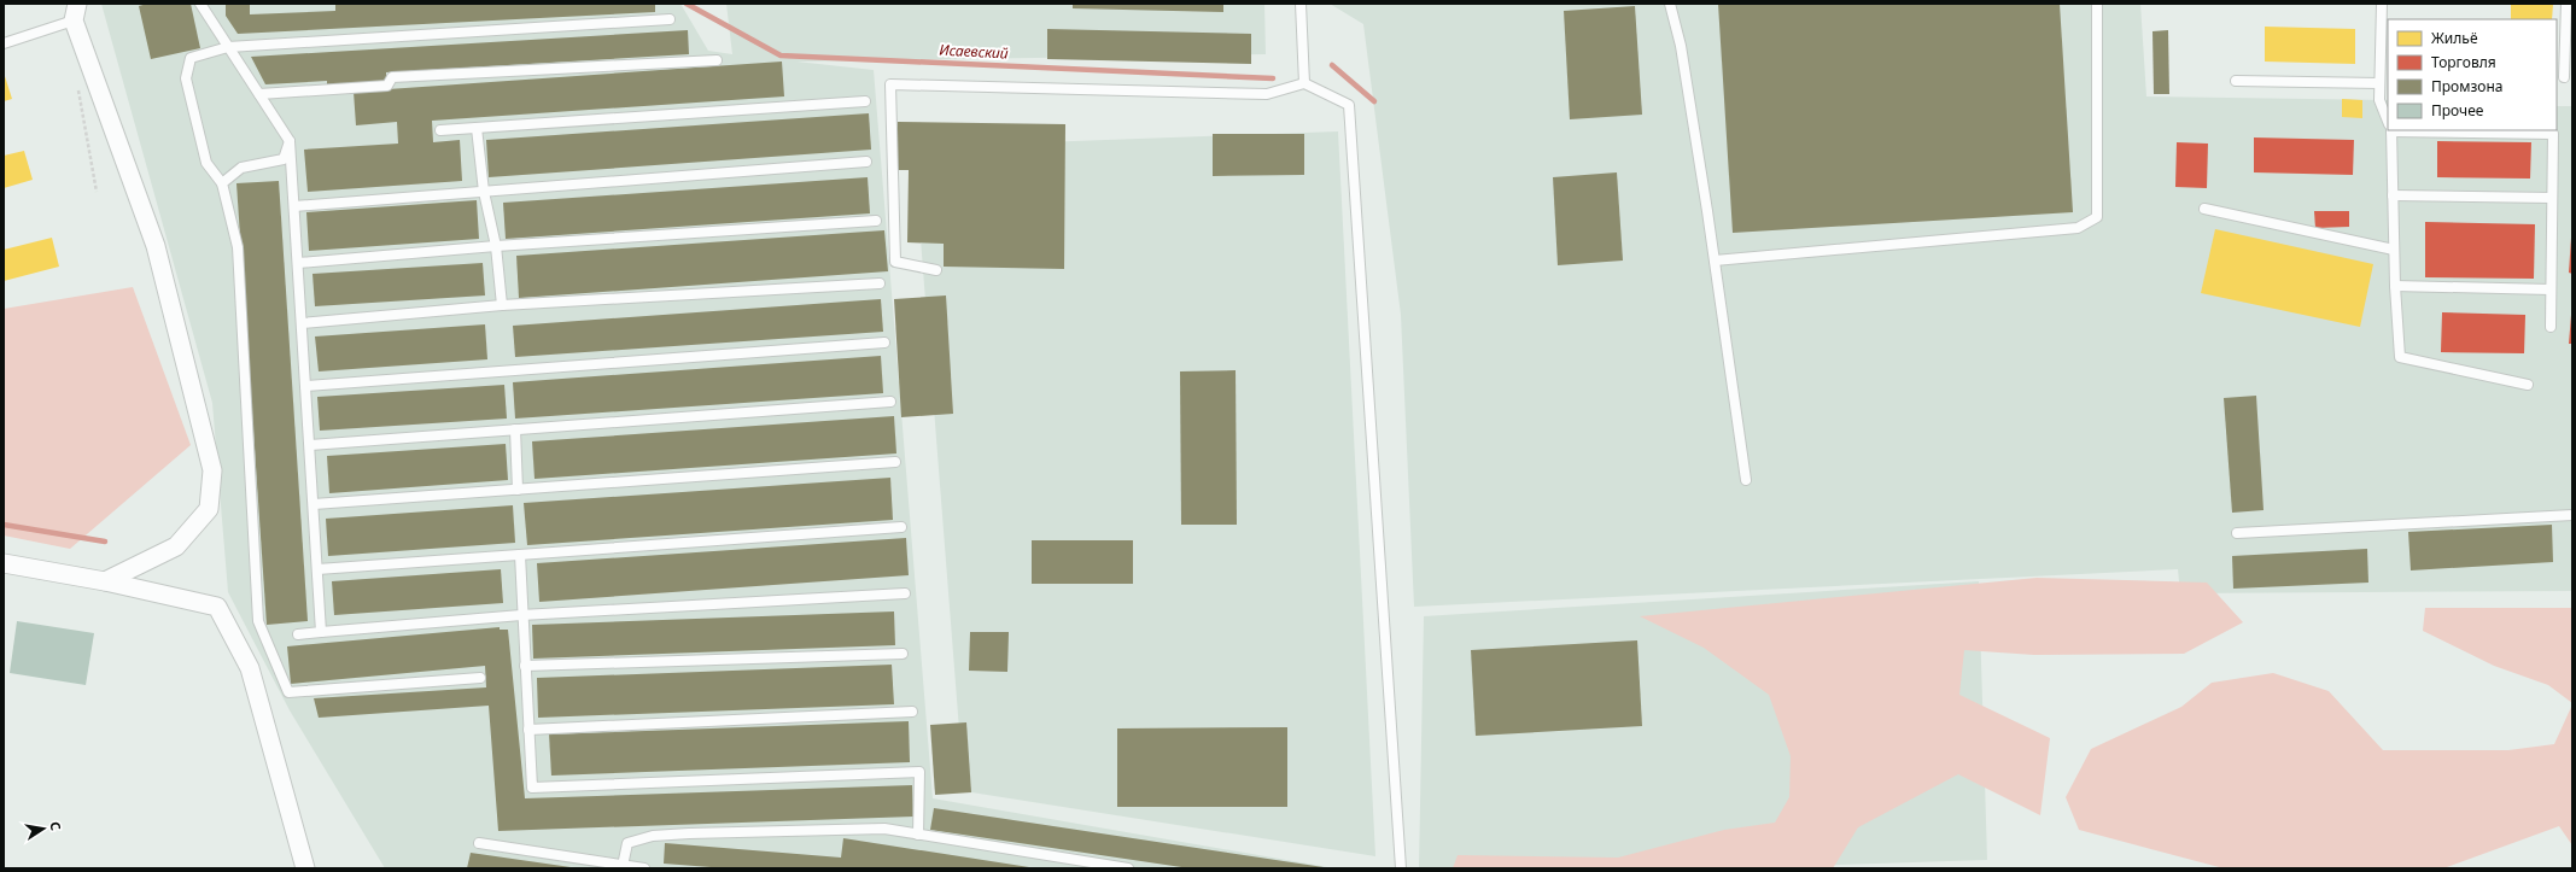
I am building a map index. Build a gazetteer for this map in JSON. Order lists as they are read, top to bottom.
{
  "water": ["Исаевский"],
  "legend": [
    "Жильё",
    "Торговля",
    "Промзона",
    "Прочее"
  ],
  "north": "right"
}
